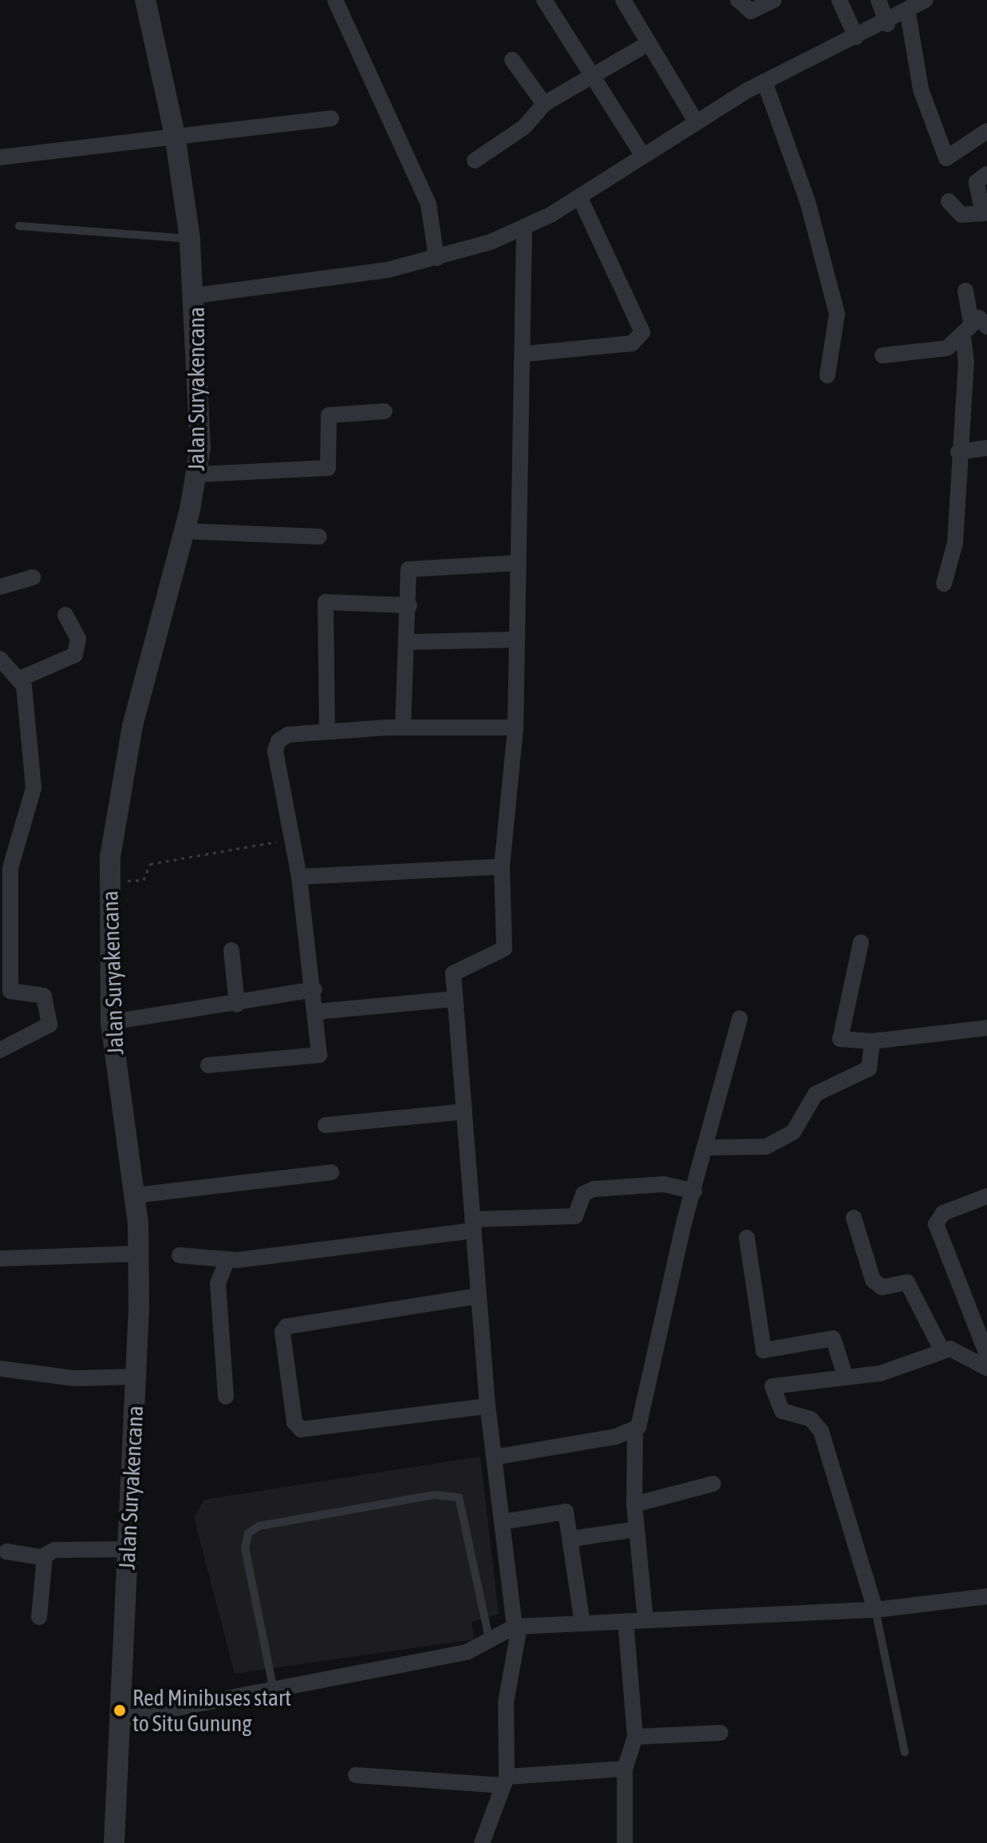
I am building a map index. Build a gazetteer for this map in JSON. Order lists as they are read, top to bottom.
{
  "streets": {
    "street": ["Jalan Suryakencana"]
  },
  "places": ["Red Minibuses start to Situ Gunung"]
}
